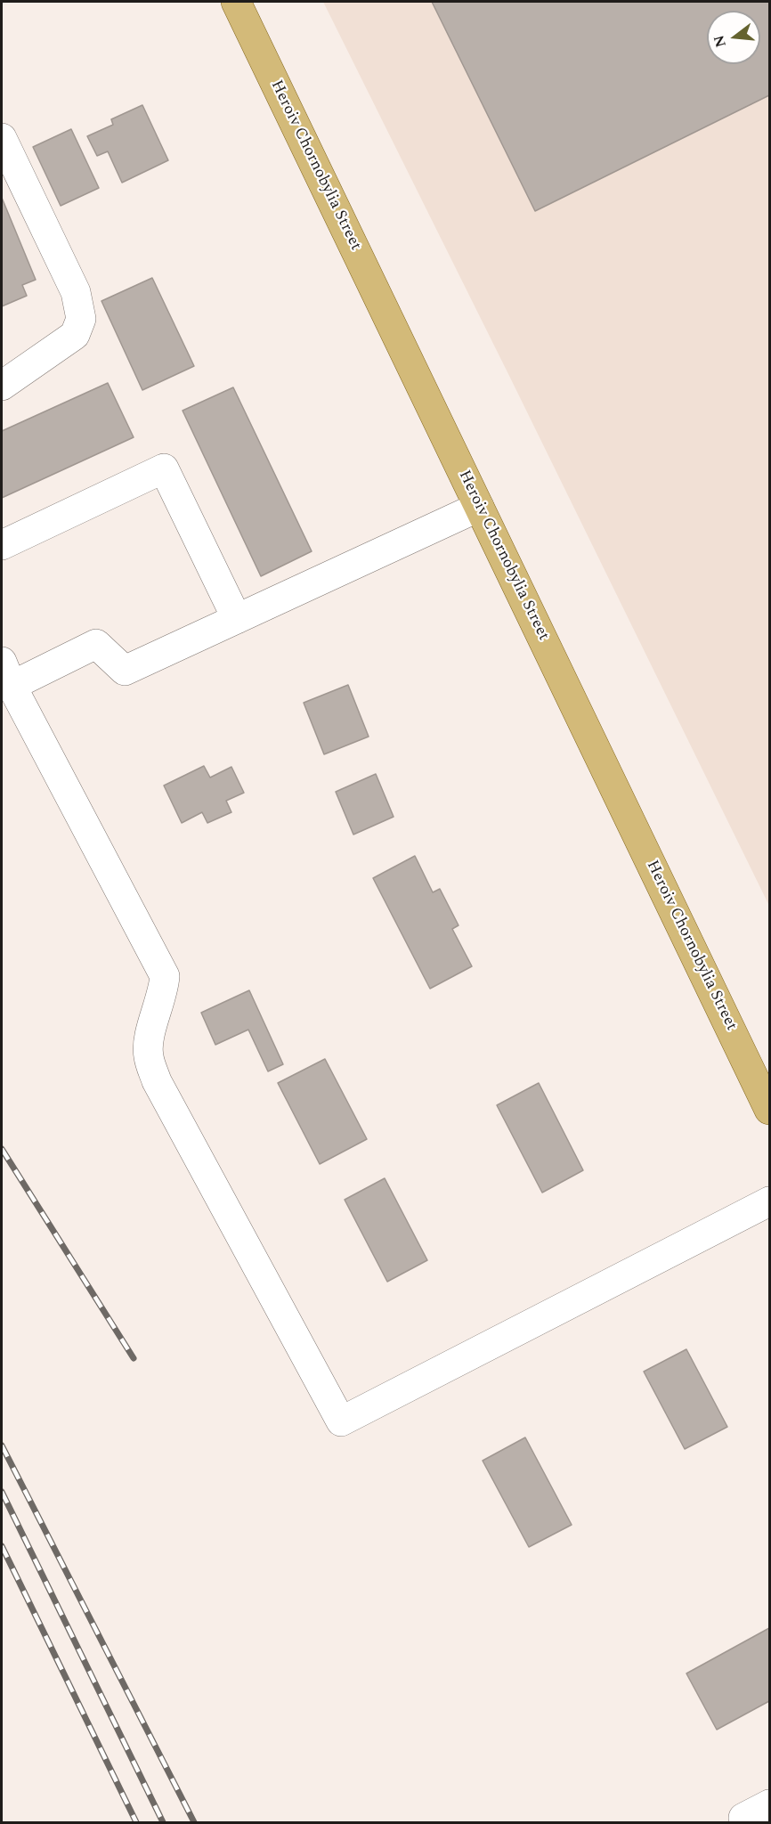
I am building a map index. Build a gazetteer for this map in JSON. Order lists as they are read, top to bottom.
{
  "streets": {
    "main road": ["Heroiv Chornobylia Street"]
  },
  "north": "left"
}
